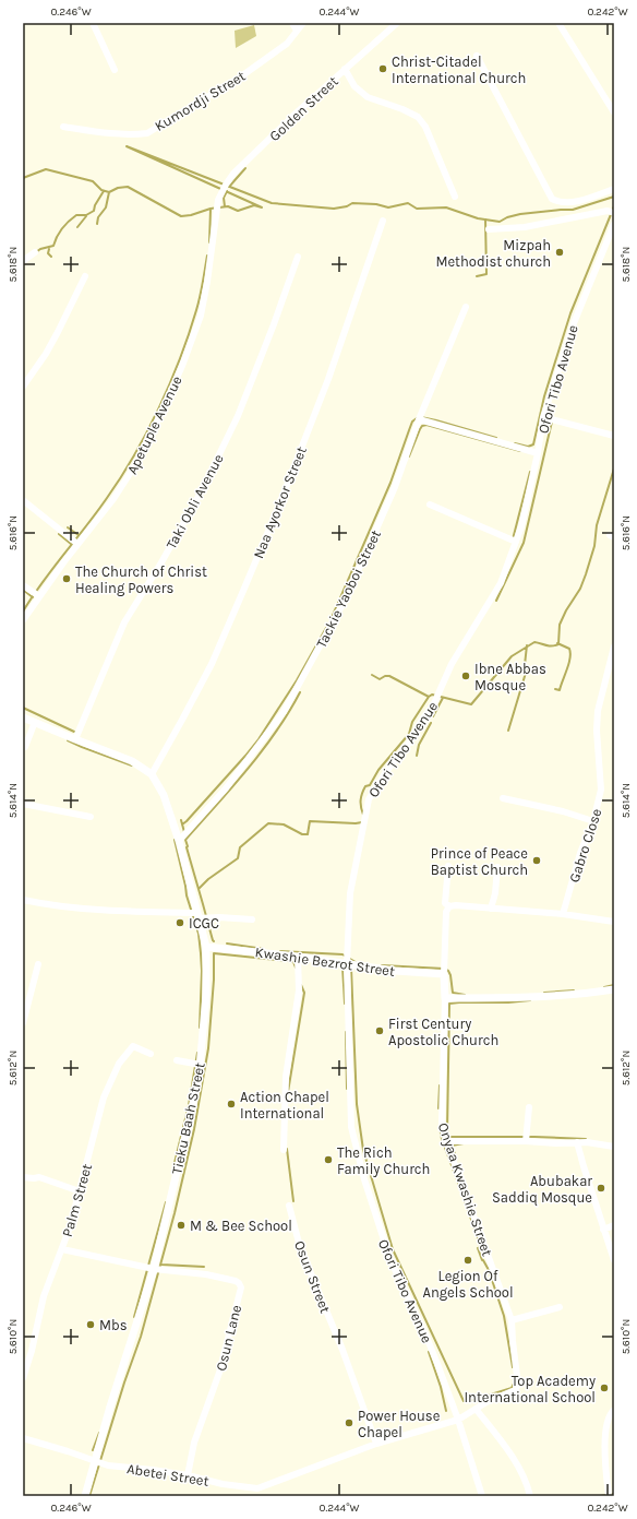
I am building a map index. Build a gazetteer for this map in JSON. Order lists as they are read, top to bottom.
{
  "streets": {
    "street": [
      "Kumordji Street",
      "Golden Street",
      "Ofori Tibo Avenue",
      "Apetuple Avenue",
      "Taki Obli Avenue",
      "Naa Ayorkor Street",
      "Tackie Yaoboi Street",
      "Gabro Close",
      "Kwashie Bezrot Street",
      "Tieku Baah Street",
      "Onyaa Kwashie Street",
      "Palm Street",
      "Osun Street",
      "Osun Lane",
      "Abetei Street"
    ]
  },
  "crossings": [
    ["Golden Street", "Apetuple Avenue"],
    ["Ofori Tibo Avenue", "Kwashie Bezrot Street"],
    ["Ofori Tibo Avenue", "Abetei Street"],
    ["Taki Obli Avenue", "Tieku Baah Street"],
    ["Naa Ayorkor Street", "Tieku Baah Street"],
    ["Tackie Yaoboi Street", "Tieku Baah Street"],
    ["Kwashie Bezrot Street", "Tieku Baah Street"],
    ["Kwashie Bezrot Street", "Onyaa Kwashie Street"],
    ["Tieku Baah Street", "Osun Lane"],
    ["Tieku Baah Street", "Abetei Street"],
    ["Onyaa Kwashie Street", "Abetei Street"],
    ["Osun Street", "Abetei Street"],
    ["Osun Lane", "Abetei Street"]
  ],
  "places": [
    "Christ-Citadel International Church",
    "Mizpah Methodist church",
    "The Church of Christ Healing Powers",
    "Ibne Abbas Mosque",
    "Prince of Peace Baptist Church",
    "ICGC",
    "First Century Apostolic Church",
    "Action Chapel International",
    "The Rich Family Church",
    "Abubakar Saddiq Mosque",
    "M & Bee School",
    "Legion Of Angels School",
    "Mbs",
    "Top Academy International School",
    "Power House Chapel"
  ],
  "coordinates": [
    "0.246°W",
    "0.244°W",
    "0.242°W",
    "5.618°N",
    "5.616°N",
    "5.614°N",
    "5.612°N",
    "5.610°N"
  ]
}
